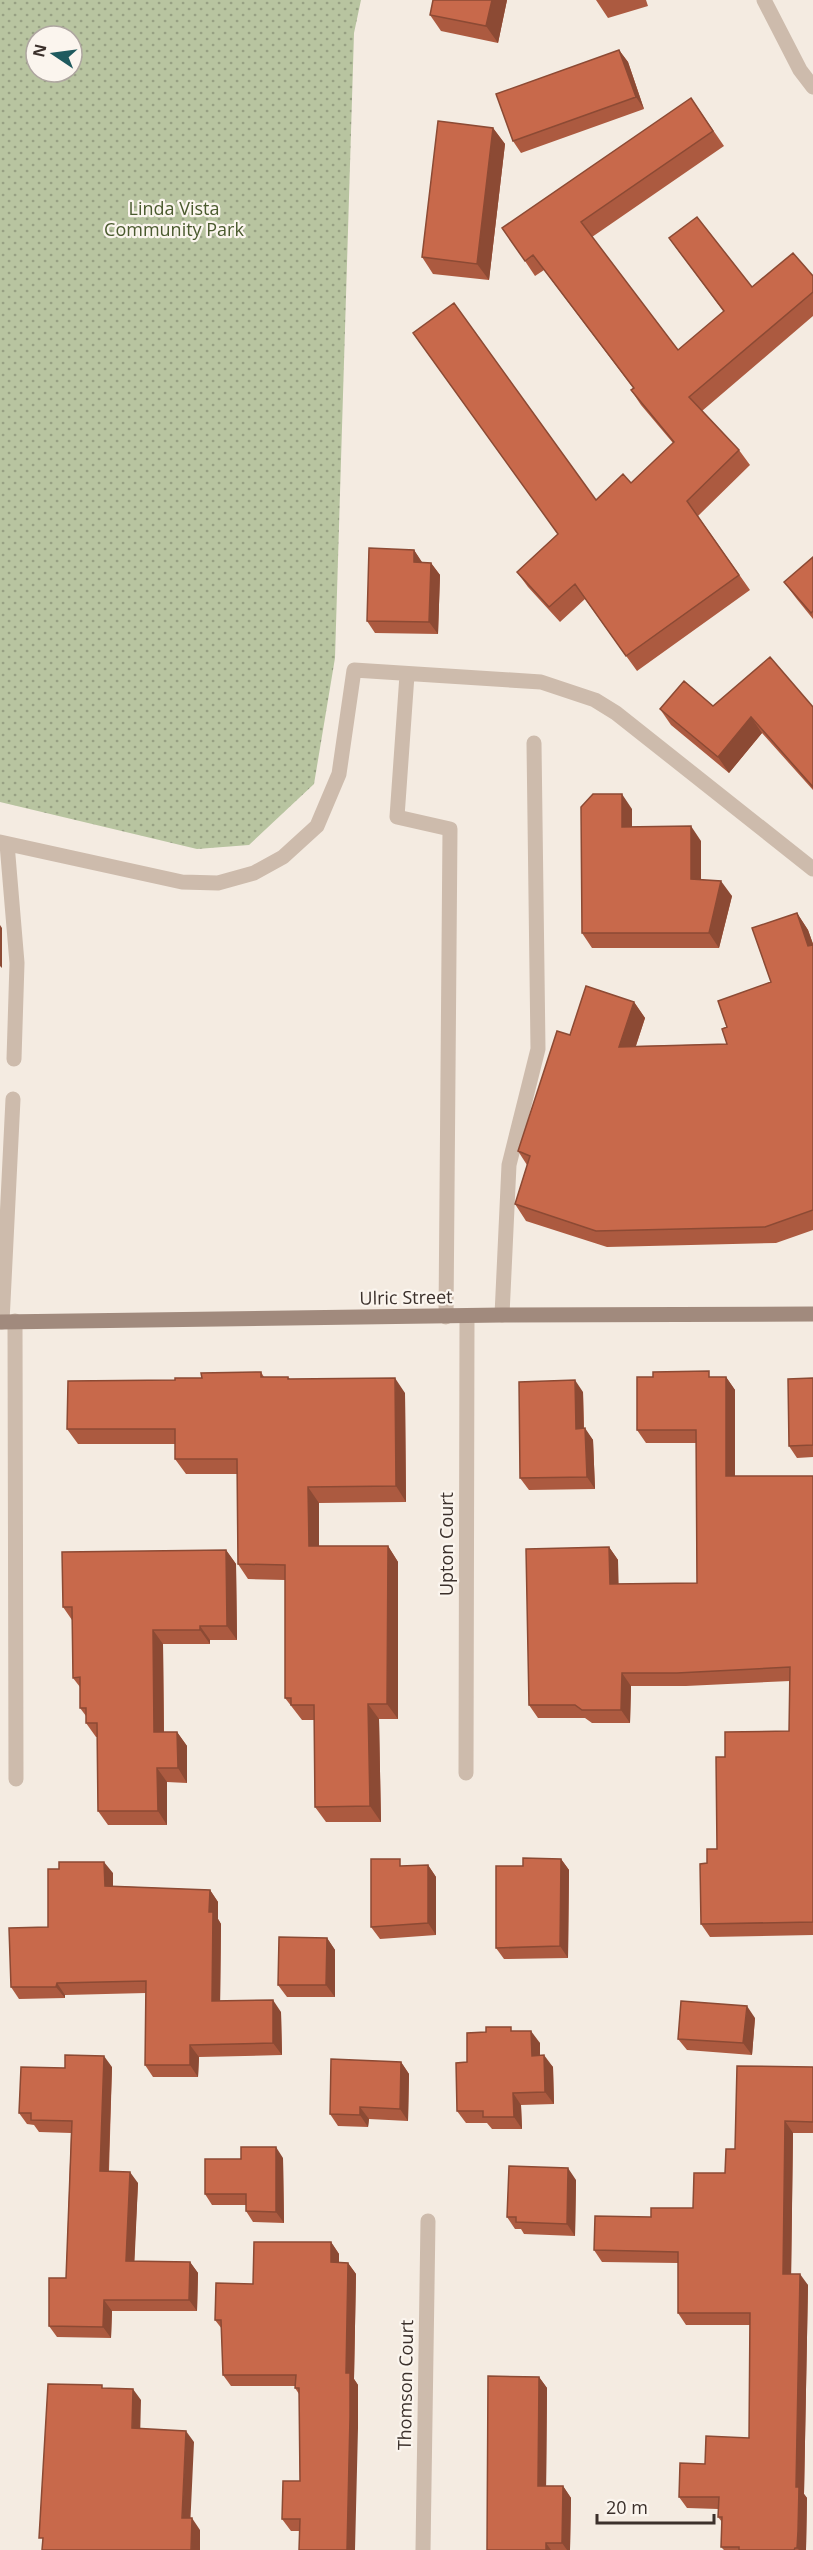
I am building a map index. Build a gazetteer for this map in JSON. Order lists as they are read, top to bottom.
{
  "streets": {
    "main road": ["Ulric Street"],
    "street": ["Upton Court", "Thomson Court"]
  },
  "crossings": [
    ["Ulric Street", "Upton Court"]
  ],
  "parks": ["Linda Vista Community Park"],
  "scale_bar": "20 m",
  "north": "left"
}
